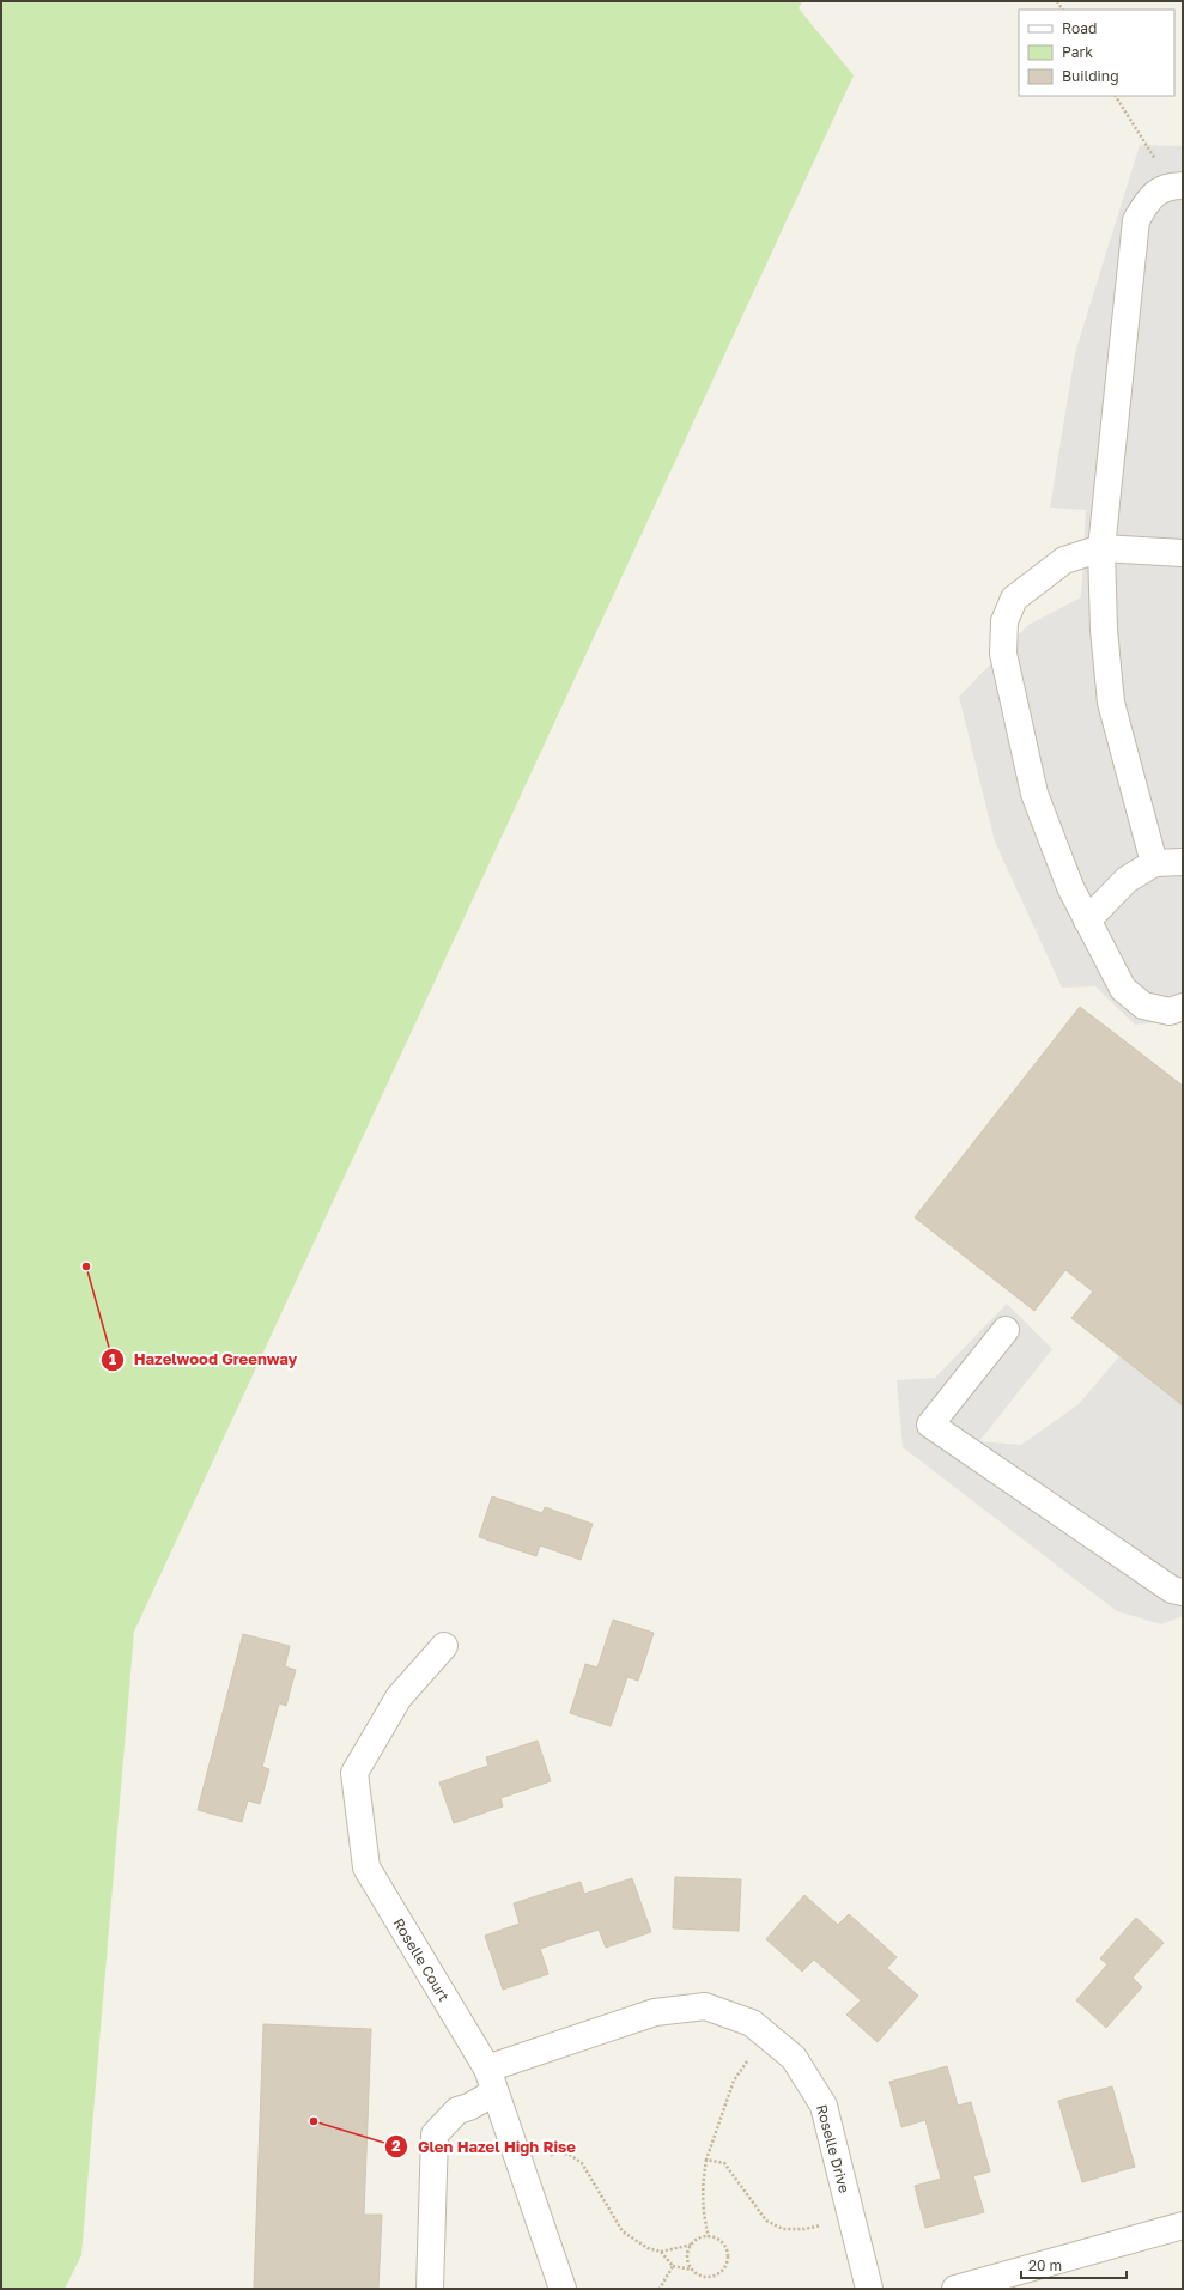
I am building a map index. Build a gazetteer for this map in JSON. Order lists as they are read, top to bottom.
{
  "streets": {
    "street": ["Roselle Court", "Roselle Drive"]
  },
  "crossings": [
    ["Roselle Court", "Roselle Drive"]
  ],
  "places": ["Hazelwood Greenway", "Glen Hazel High Rise"],
  "legend": ["Road", "Park", "Building"],
  "scale_bar": "20 m"
}
